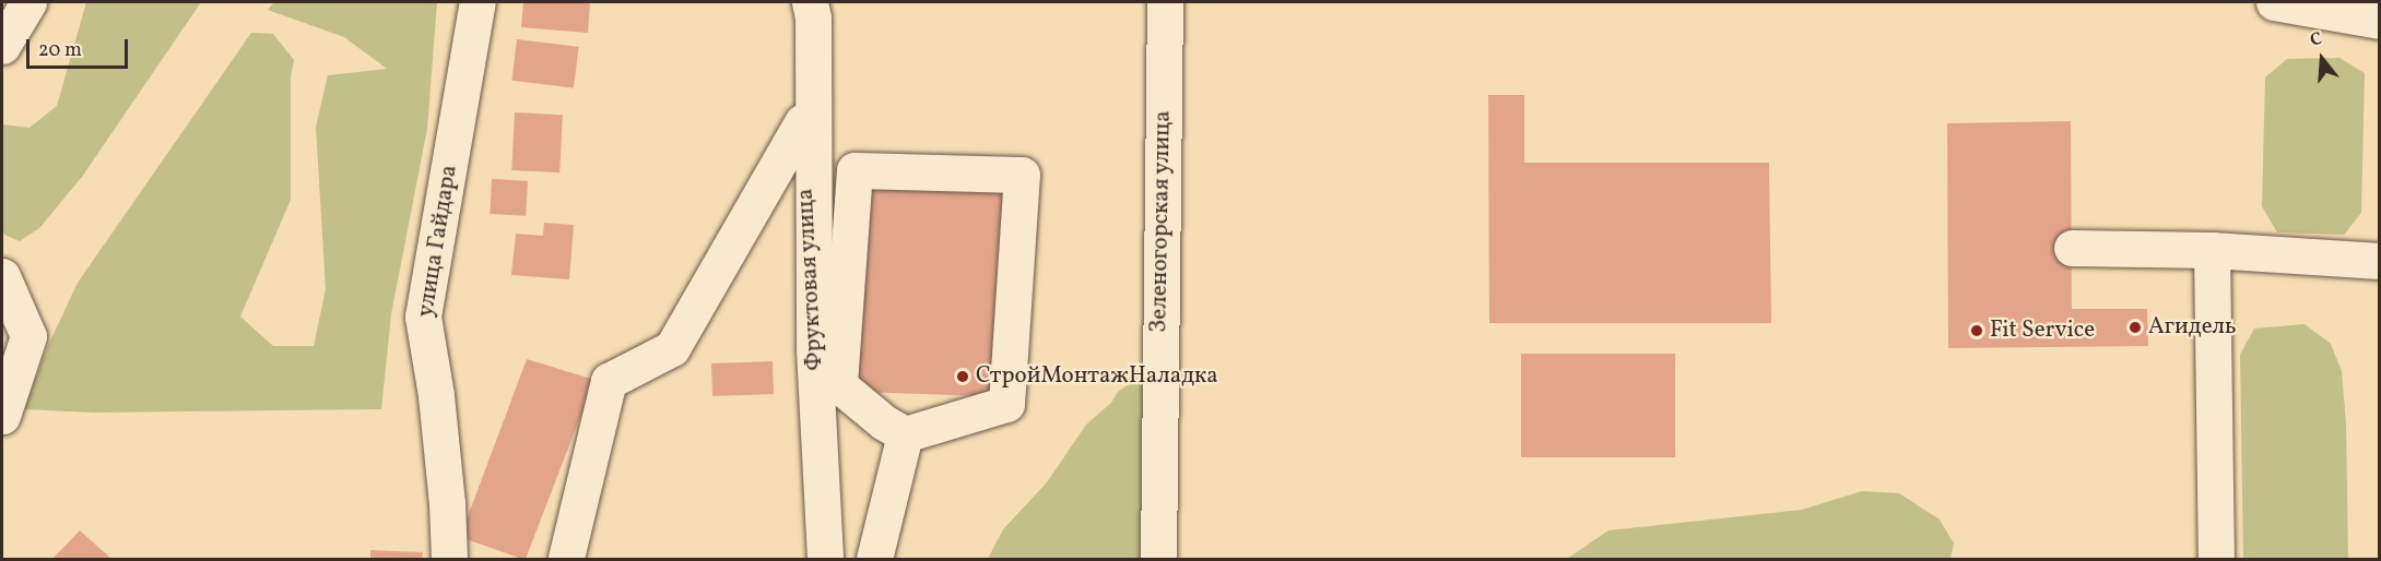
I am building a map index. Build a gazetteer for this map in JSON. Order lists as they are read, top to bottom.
{
  "streets": {
    "street": ["Зеленогорская улица", "улица Гайдара", "Фруктовая улица"]
  },
  "places": ["Агидель", "Fit Service", "СтройМонтажНаладка"],
  "scale_bar": "20 m",
  "north": "top"
}
